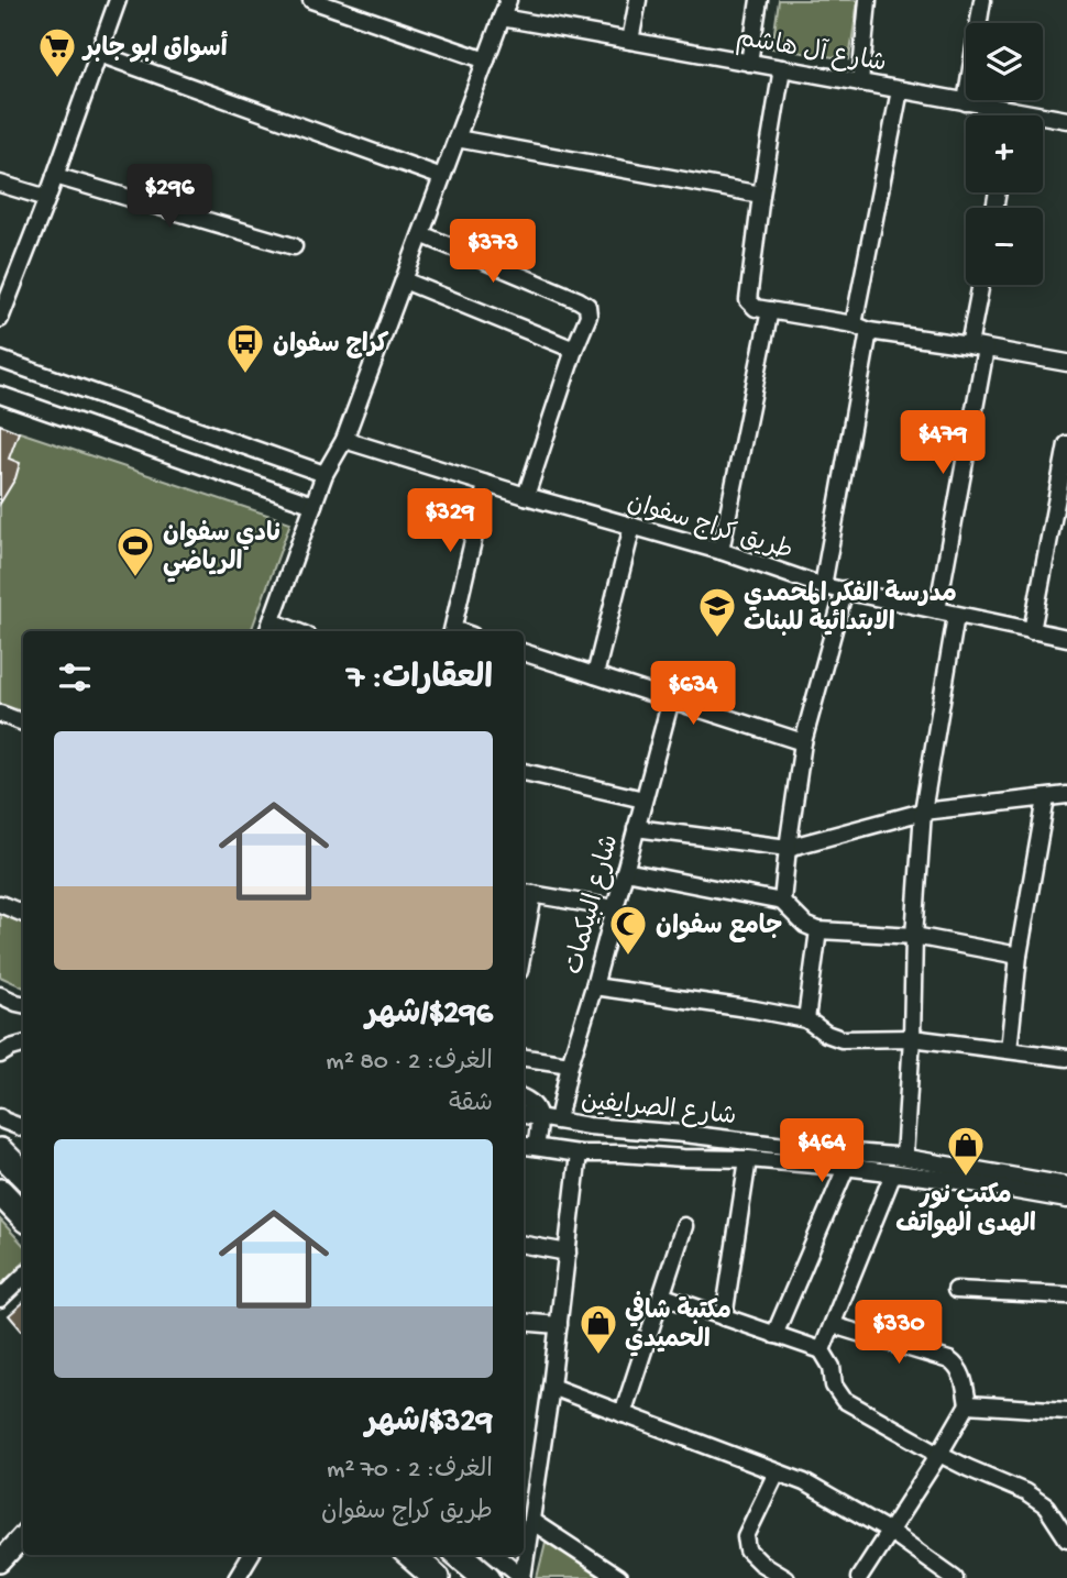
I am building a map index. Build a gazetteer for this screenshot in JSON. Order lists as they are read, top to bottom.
{
  "streets": {
    "street": [
      "شارع آل هاشم",
      "طريق كراج سفوان",
      "شارع البيكمات",
      "شارع الصرايفين"
    ]
  },
  "crossings": [
    ["شارع البيكمات", "شارع الصرايفين"]
  ],
  "places": {
    "supermarket": ["أسواق ابو جابر"],
    "bus stop": ["كراج سفوان"],
    "sports": ["نادي سفوان الرياضي"],
    "school or university": ["مدرسة الفكر المحمدي الابتدائية للبنات"],
    "mosque": ["جامع سفوان"],
    "shop": ["مكتب نور الهدى الهواتف", "مكتبة شافي الحميدي"]
  },
  "page": {
    "map_buttons": ["+", "−"],
    "price": [
      "$296",
      "$373",
      "$479",
      "$329",
      "$634",
      "$464",
      "$330"
    ],
    "heading": "العقارات: 7",
    "list": [
      {
        "name": "$296/شهر",
        "note": "الغرف: 2 · 80 m² · شقة"
      },
      {
        "name": "$329/شهر",
        "note": "الغرف: 2 · 70 m² · طريق كراج سفوان"
      }
    ]
  }
}
